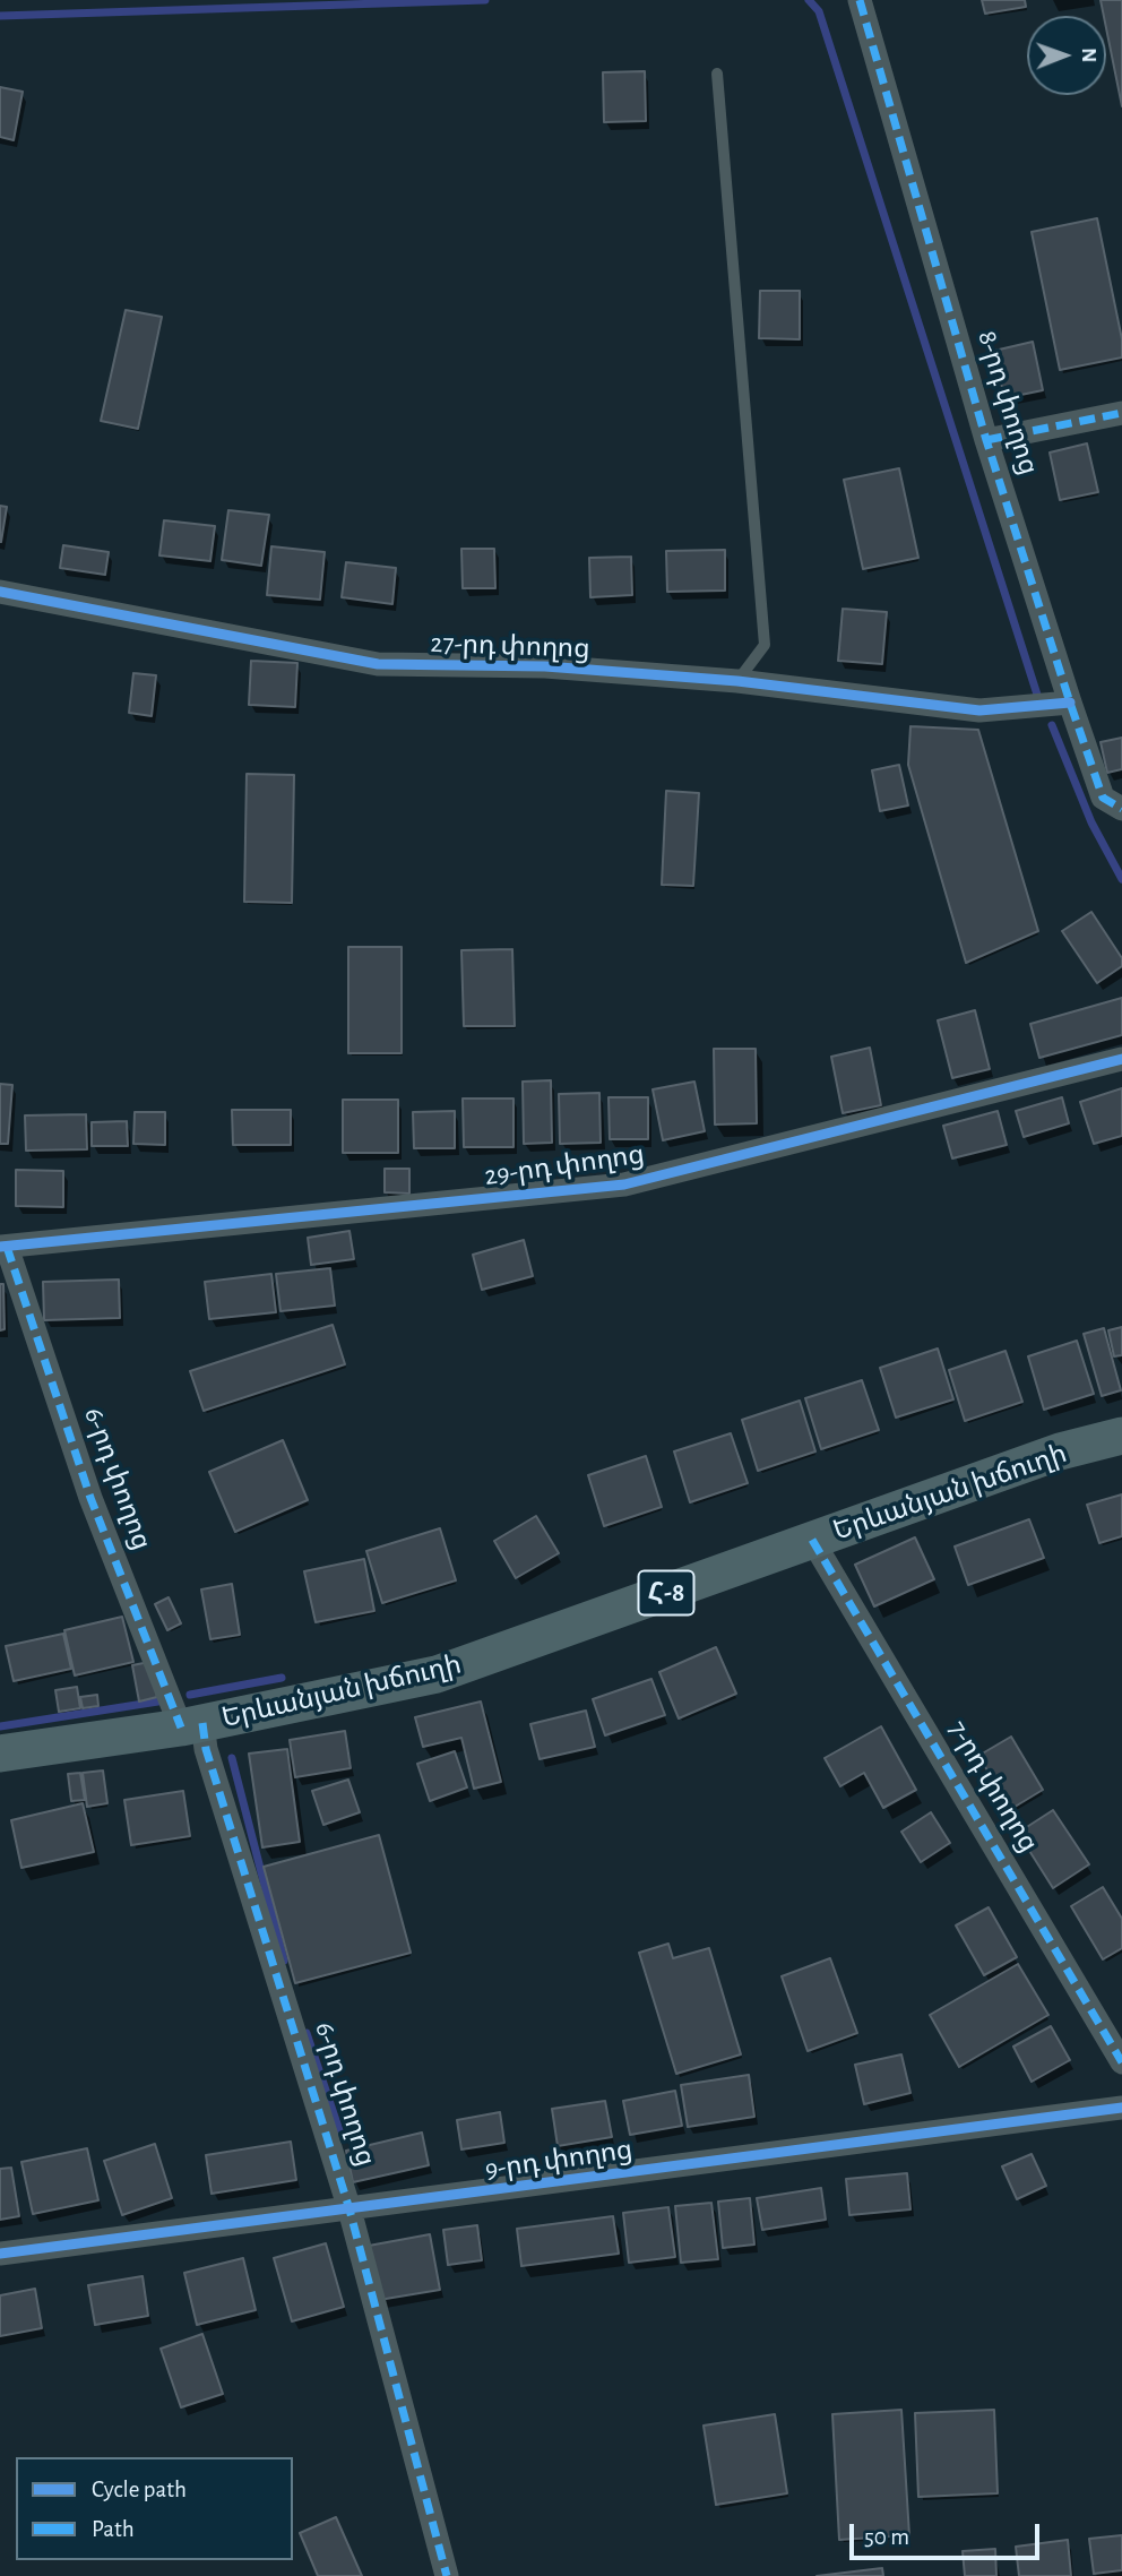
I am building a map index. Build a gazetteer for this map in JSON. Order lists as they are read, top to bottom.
{
  "streets": {
    "main road": ["Երևանյան խճուղի", "Հ-8"],
    "street": [
      "8-րդ փողոց",
      "27-րդ փողոց",
      "29-րդ փողոց",
      "6-րդ փողոց",
      "7-րդ փողոց",
      "9-րդ փողոց"
    ]
  },
  "crossings": [
    ["8-րդ փողոց", "27-րդ փողոց"],
    ["29-րդ փողոց", "6-րդ փողոց"],
    ["6-րդ փողոց", "Երևանյան խճուղի"],
    ["6-րդ փողոց", "9-րդ փողոց"],
    ["Երևանյան խճուղի", "7-րդ փողոց"]
  ],
  "legend": ["Cycle path", "Path"],
  "scale_bar": "50 m",
  "north": "right"
}
